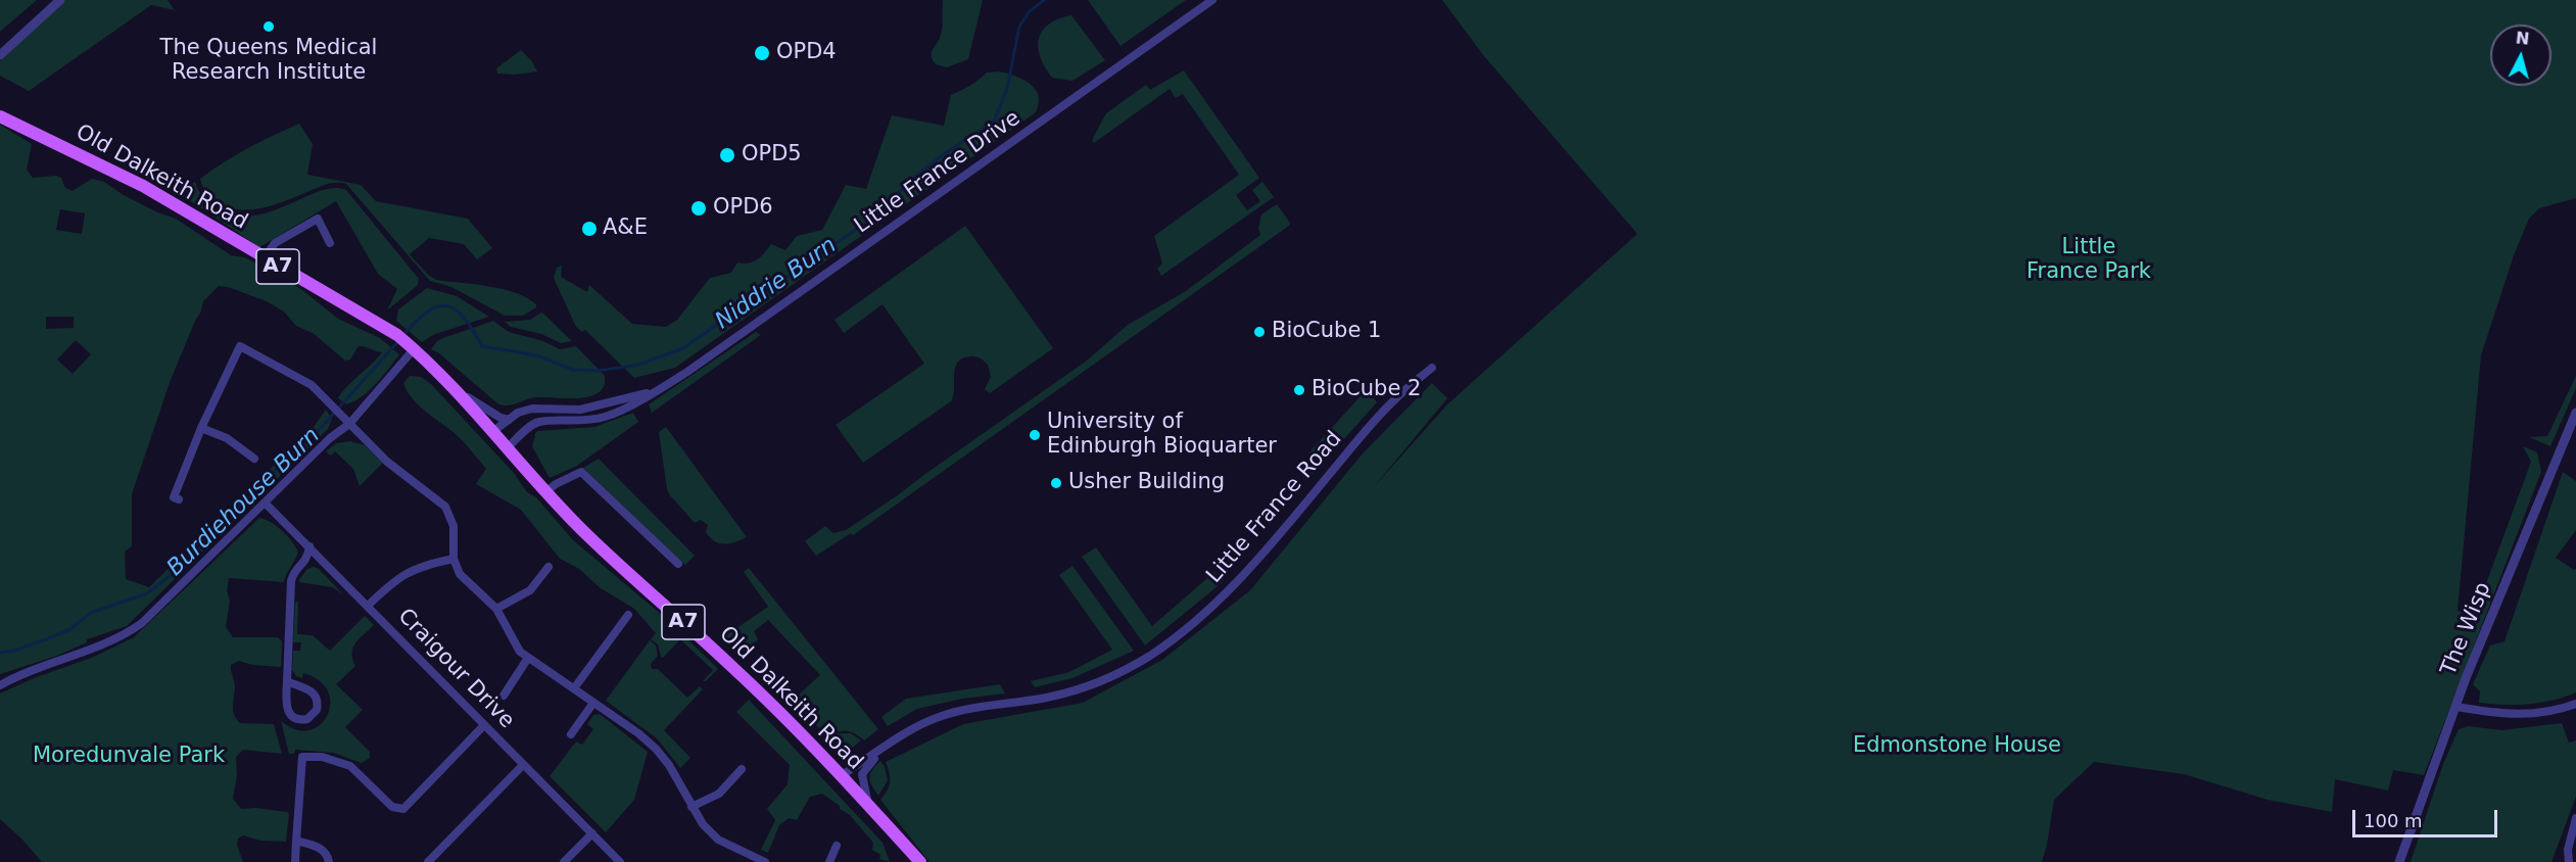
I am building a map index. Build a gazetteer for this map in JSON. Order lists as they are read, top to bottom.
{
  "streets": {
    "main road": ["Old Dalkeith Road", "A7"],
    "street": [
      "Little France Drive",
      "Little France Road",
      "The Wisp",
      "Craigour Drive"
    ]
  },
  "crossings": [
    ["Little France Drive", "Old Dalkeith Road"],
    ["Old Dalkeith Road", "Little France Road"]
  ],
  "water": ["Niddrie Burn", "Burdiehouse Burn"],
  "parks": ["Little France Park", "Edmonstone House", "Moredunvale Park"],
  "places": [
    "The Queens Medical Research Institute",
    "OPD4",
    "OPD5",
    "OPD6",
    "A&E",
    "BioCube 1",
    "BioCube 2",
    "University of Edinburgh Bioquarter",
    "Usher Building"
  ],
  "scale_bar": "100 m",
  "north": "top"
}
